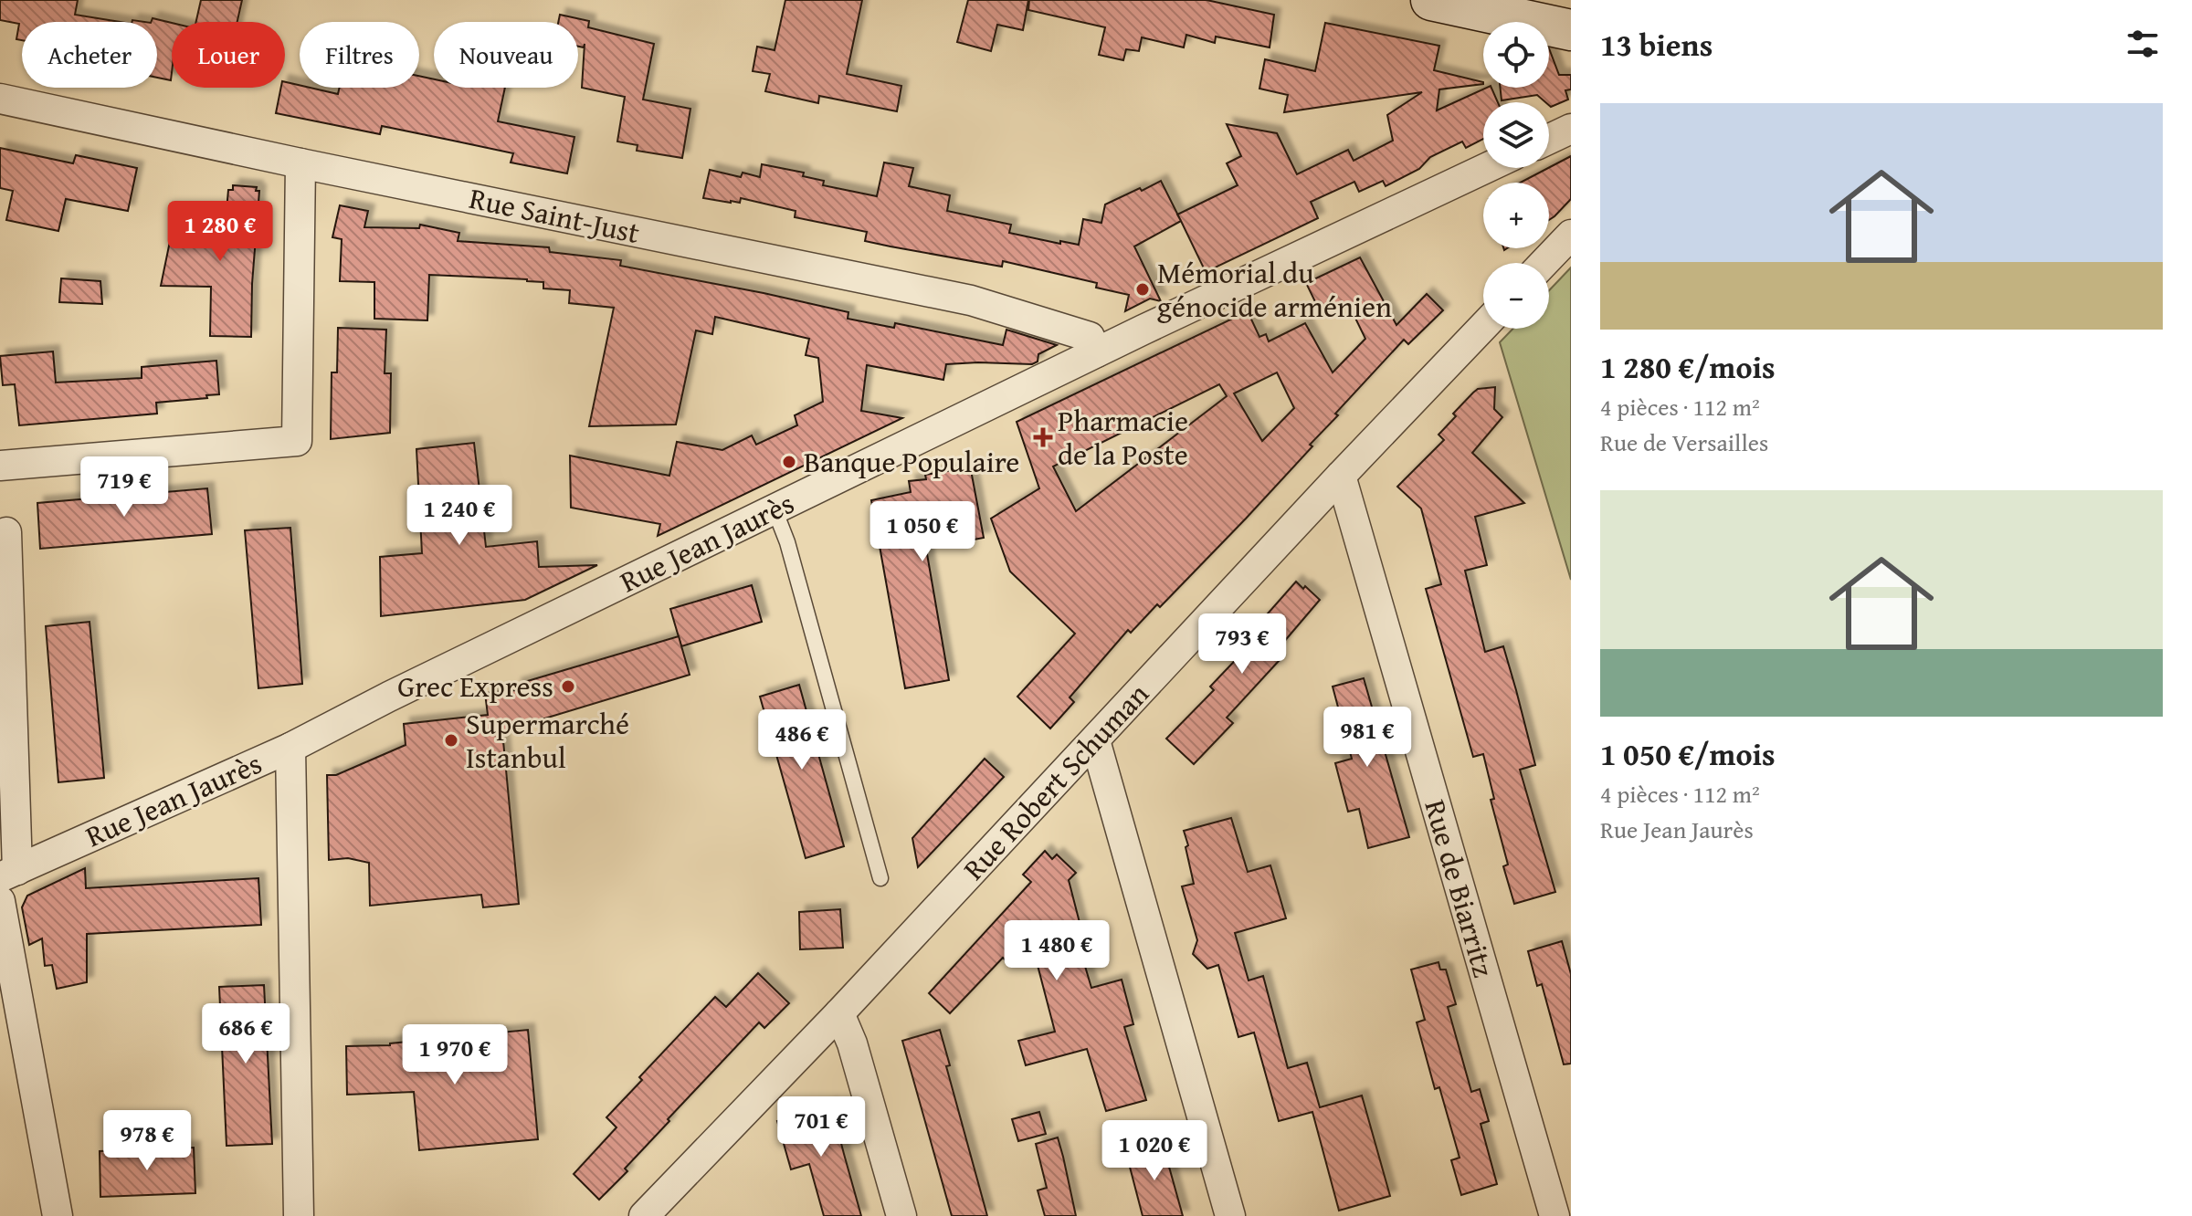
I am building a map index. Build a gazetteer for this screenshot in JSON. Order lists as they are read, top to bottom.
{
  "streets": {
    "street": [
      "Rue Saint-Just",
      "Rue Jean Jaurès",
      "Rue Robert Schuman",
      "Rue de Biarritz"
    ]
  },
  "crossings": [
    ["Rue Saint-Just", "Rue Jean Jaurès"],
    ["Rue Robert Schuman", "Rue de Biarritz"]
  ],
  "places": {
    "other": [
      "Mémorial du génocide arménien",
      "Banque Populaire",
      "Grec Express",
      "Supermarché Istanbul"
    ],
    "health": ["Pharmacie de la Poste"]
  },
  "page": {
    "heading": "13 biens",
    "map_buttons": ["+", "−"],
    "chip": [
      "Acheter",
      "Louer",
      "Filtres",
      "Nouveau"
    ],
    "list": [
      {
        "name": "1 280 €/mois",
        "note": "4 pièces · 112 m² · Rue de Versailles"
      },
      {
        "name": "1 050 €/mois",
        "note": "4 pièces · 112 m² · Rue Jean Jaurès"
      }
    ],
    "price": [
      "1 280 €",
      "719 €",
      "1 240 €",
      "1 050 €",
      "793 €",
      "981 €",
      "486 €",
      "1 480 €",
      "686 €",
      "1 970 €",
      "701 €",
      "978 €",
      "1 020 €"
    ]
  }
}
